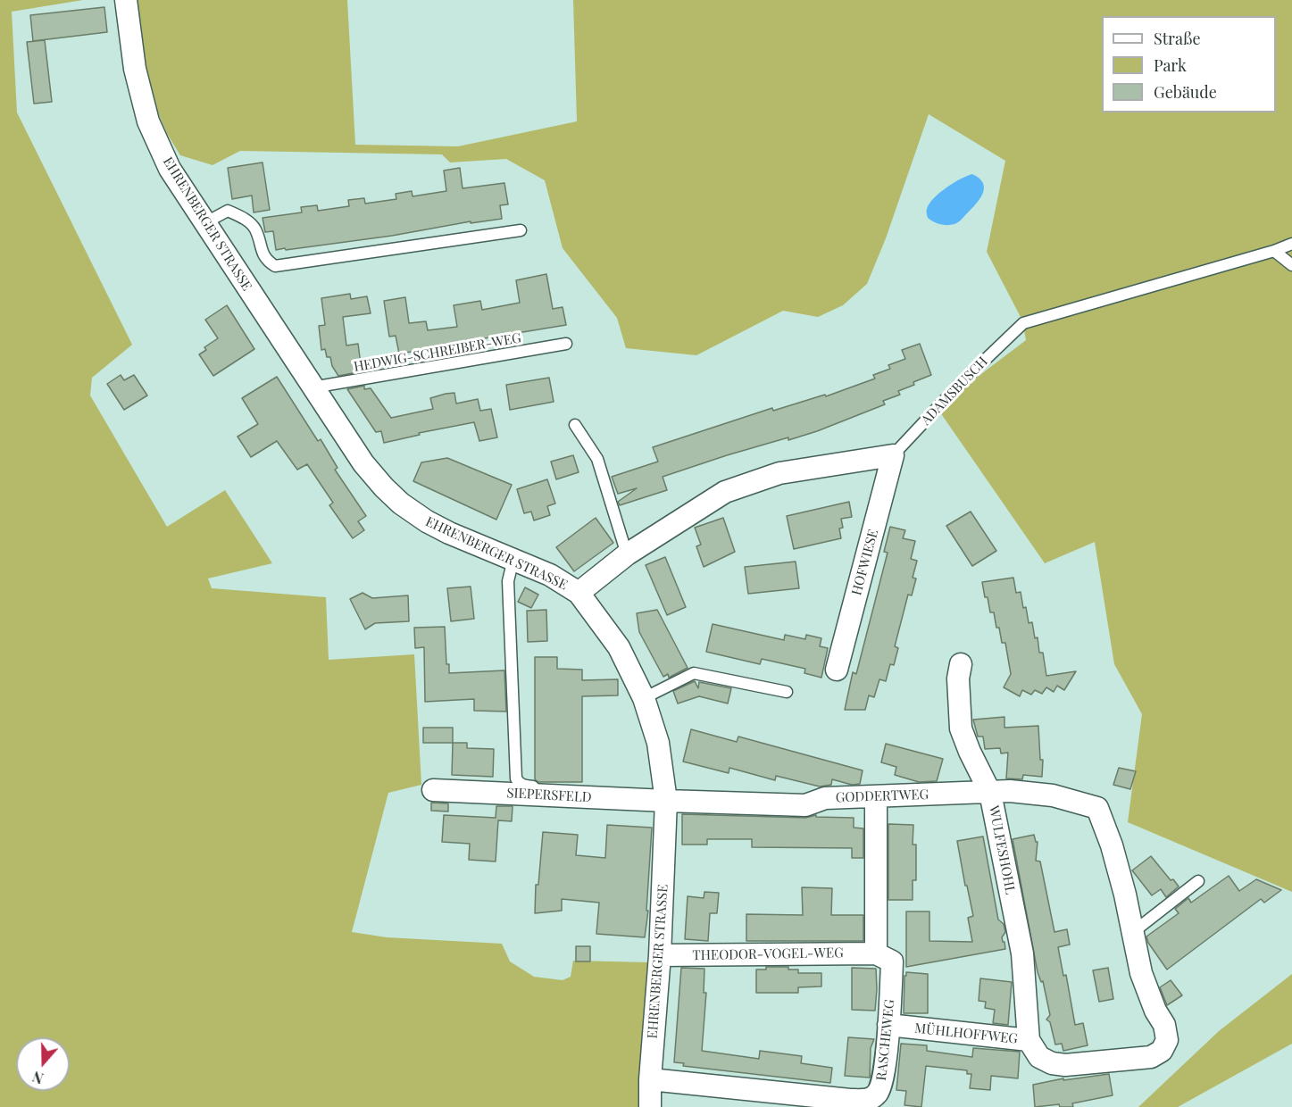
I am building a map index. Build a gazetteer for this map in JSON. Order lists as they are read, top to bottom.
{
  "streets": {
    "street": [
      "EHRENBERGER STRASSE",
      "HOFWIESE",
      "SIEPERSFELD",
      "GODDERTWEG",
      "WULFESHOHL",
      "THEODOR-VOGEL-WEG",
      "MÜHLHOFFWEG",
      "RASCHEWEG"
    ],
    "lane": ["HEDWIG-SCHREIBER-WEG", "ADAMSBUSCH"]
  },
  "crossings": [
    ["EHRENBERGER STRASSE", "HEDWIG-SCHREIBER-WEG"],
    ["EHRENBERGER STRASSE", "SIEPERSFELD"],
    ["EHRENBERGER STRASSE", "GODDERTWEG"],
    ["EHRENBERGER STRASSE", "THEODOR-VOGEL-WEG"],
    ["EHRENBERGER STRASSE", "RASCHEWEG"],
    ["ADAMSBUSCH", "HOFWIESE"],
    ["SIEPERSFELD", "GODDERTWEG"],
    ["GODDERTWEG", "WULFESHOHL"],
    ["GODDERTWEG", "MÜHLHOFFWEG"],
    ["WULFESHOHL", "MÜHLHOFFWEG"],
    ["THEODOR-VOGEL-WEG", "RASCHEWEG"],
    ["MÜHLHOFFWEG", "RASCHEWEG"]
  ],
  "legend": ["Straße", "Park", "Gebäude"],
  "north": "bottom"
}
